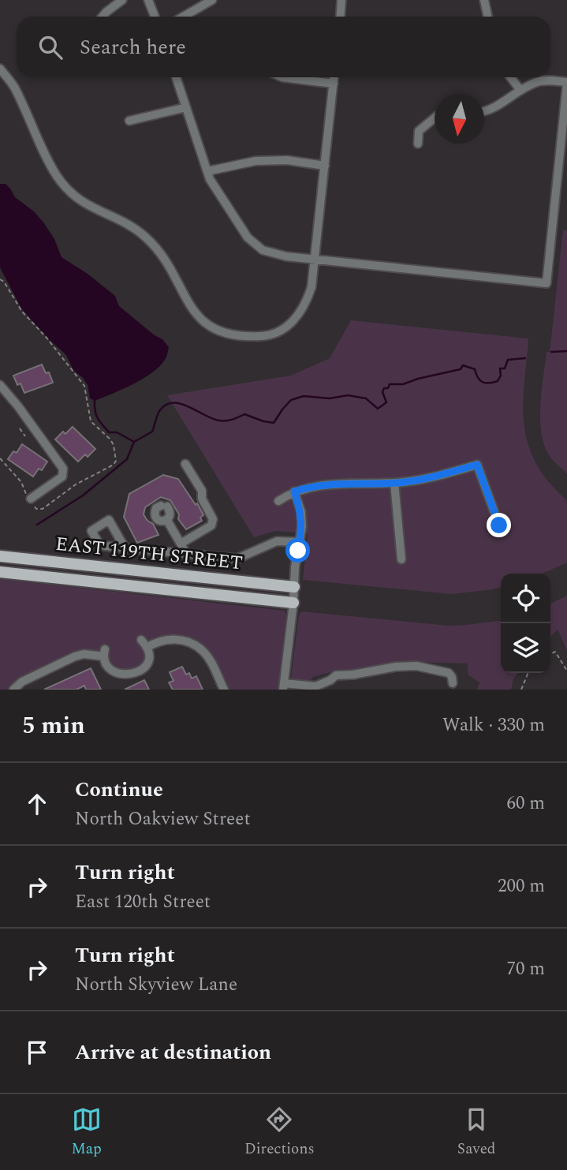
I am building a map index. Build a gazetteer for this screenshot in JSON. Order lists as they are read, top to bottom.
{
  "streets": {
    "main road": ["EAST 119TH STREET"]
  },
  "north": "bottom",
  "page": {
    "search": "Search here",
    "heading": ["5 min", "Walk · 330 m"],
    "list": [
      ["Continue", "North Oakview Street", "60 m"],
      ["Turn right", "East 120th Street", "200 m"],
      ["Turn right", "North Skyview Lane", "70 m"],
      "Arrive at destination"
    ],
    "nav": ["Map", "Directions", "Saved"]
  }
}
